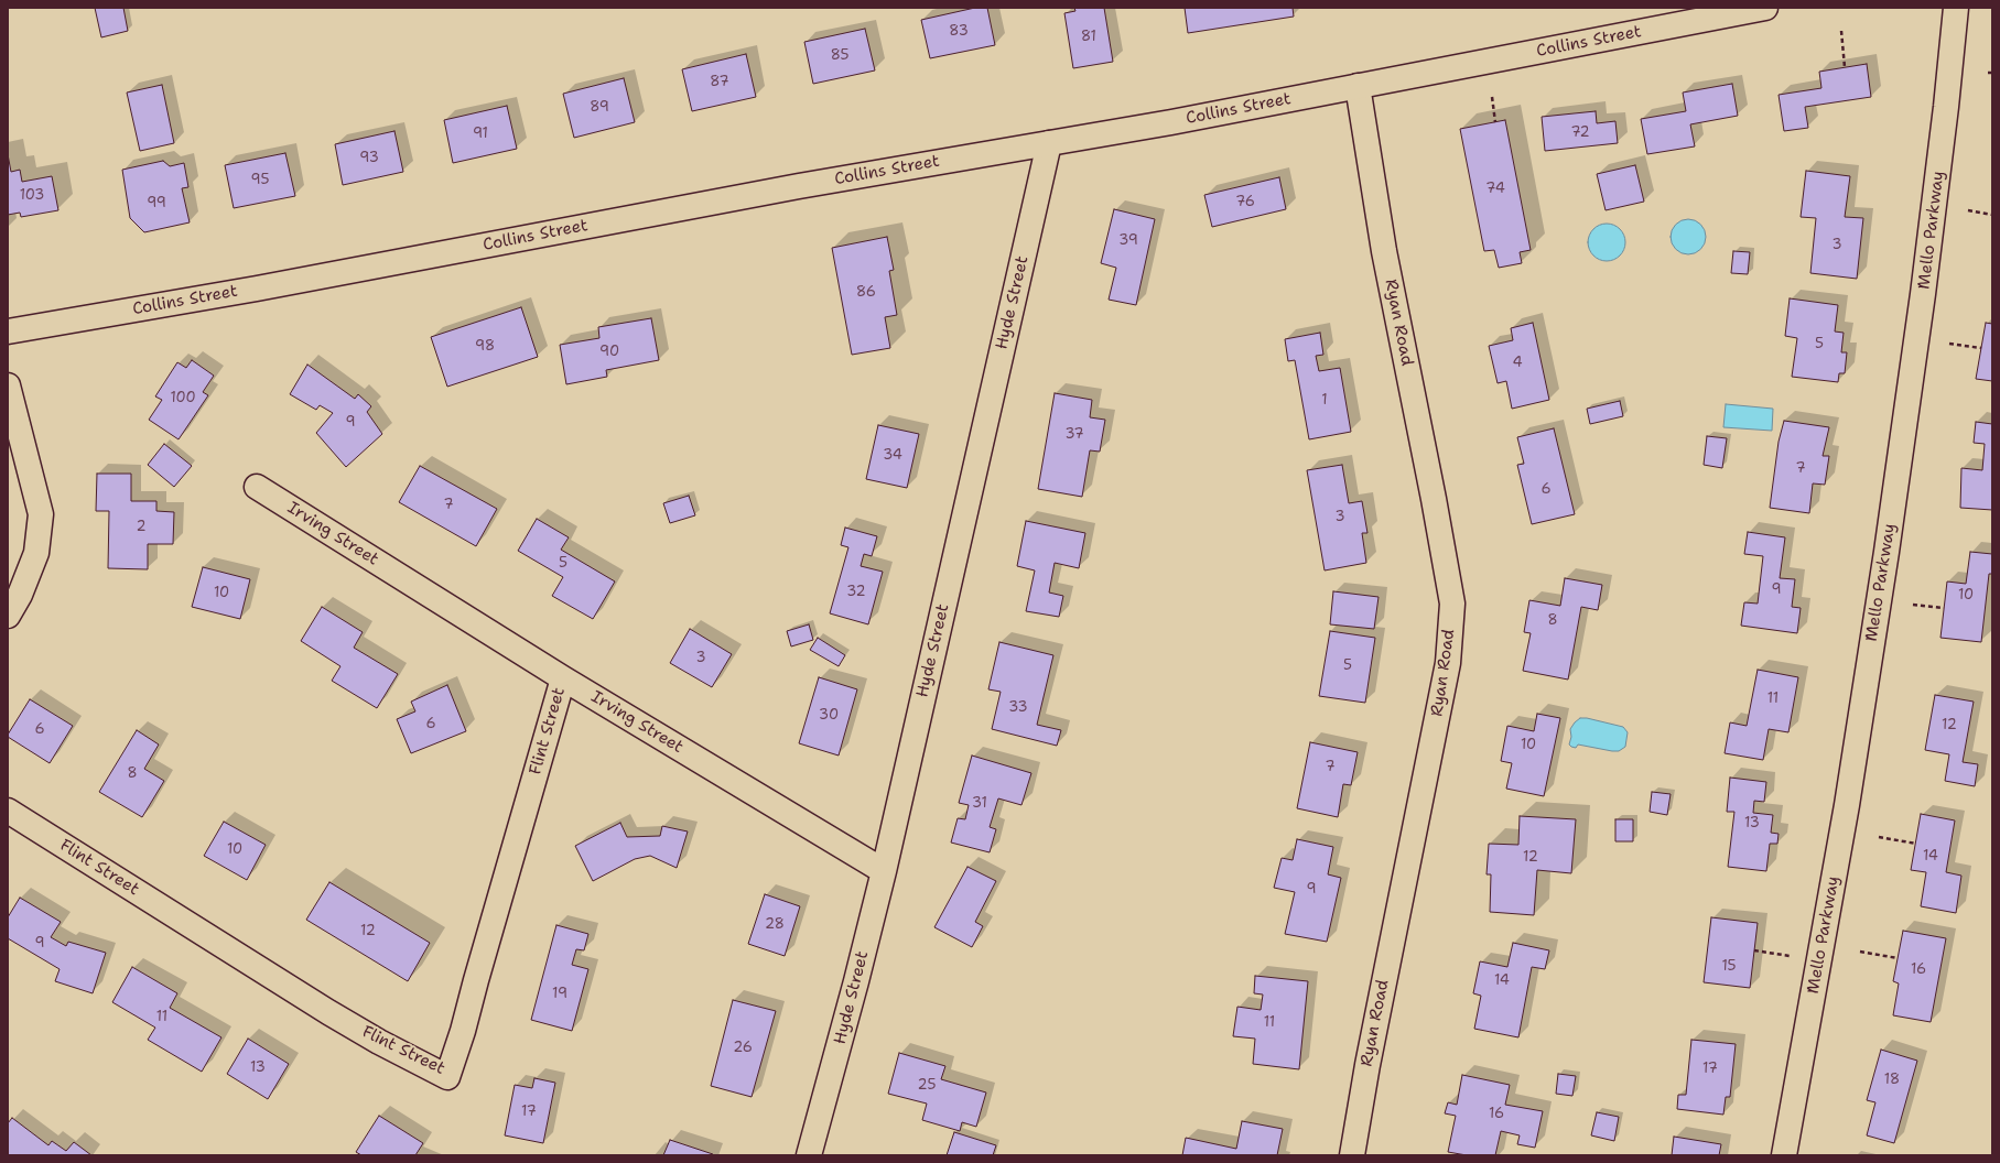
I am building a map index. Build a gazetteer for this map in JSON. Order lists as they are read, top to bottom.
{
  "streets": {
    "street": [
      "Collins Street",
      "Mello Parkway",
      "Hyde Street",
      "Ryan Road",
      "Irving Street",
      "Flint Street"
    ]
  },
  "crossings": [
    ["Collins Street", "Hyde Street"],
    ["Collins Street", "Ryan Road"],
    ["Hyde Street", "Irving Street"],
    ["Irving Street", "Flint Street"]
  ],
  "house_numbers": [
    "83",
    "81",
    "85",
    "87",
    "89",
    "72",
    "91",
    "93",
    "95",
    "74",
    "103",
    "76",
    "99",
    "39",
    "3",
    "86",
    "5",
    "98",
    "90",
    "4",
    "100",
    "1",
    "9",
    "37",
    "34",
    "7",
    "6",
    "7",
    "3",
    "2",
    "5",
    "9",
    "32",
    "10",
    "10",
    "8",
    "3",
    "5",
    "11",
    "33",
    "30",
    "6",
    "12",
    "6",
    "10",
    "7",
    "8",
    "31",
    "13",
    "10",
    "14",
    "12",
    "9",
    "28",
    "12",
    "9",
    "15",
    "16",
    "14",
    "19",
    "11",
    "11",
    "26",
    "13",
    "17",
    "18",
    "25",
    "17",
    "16"
  ]
}
